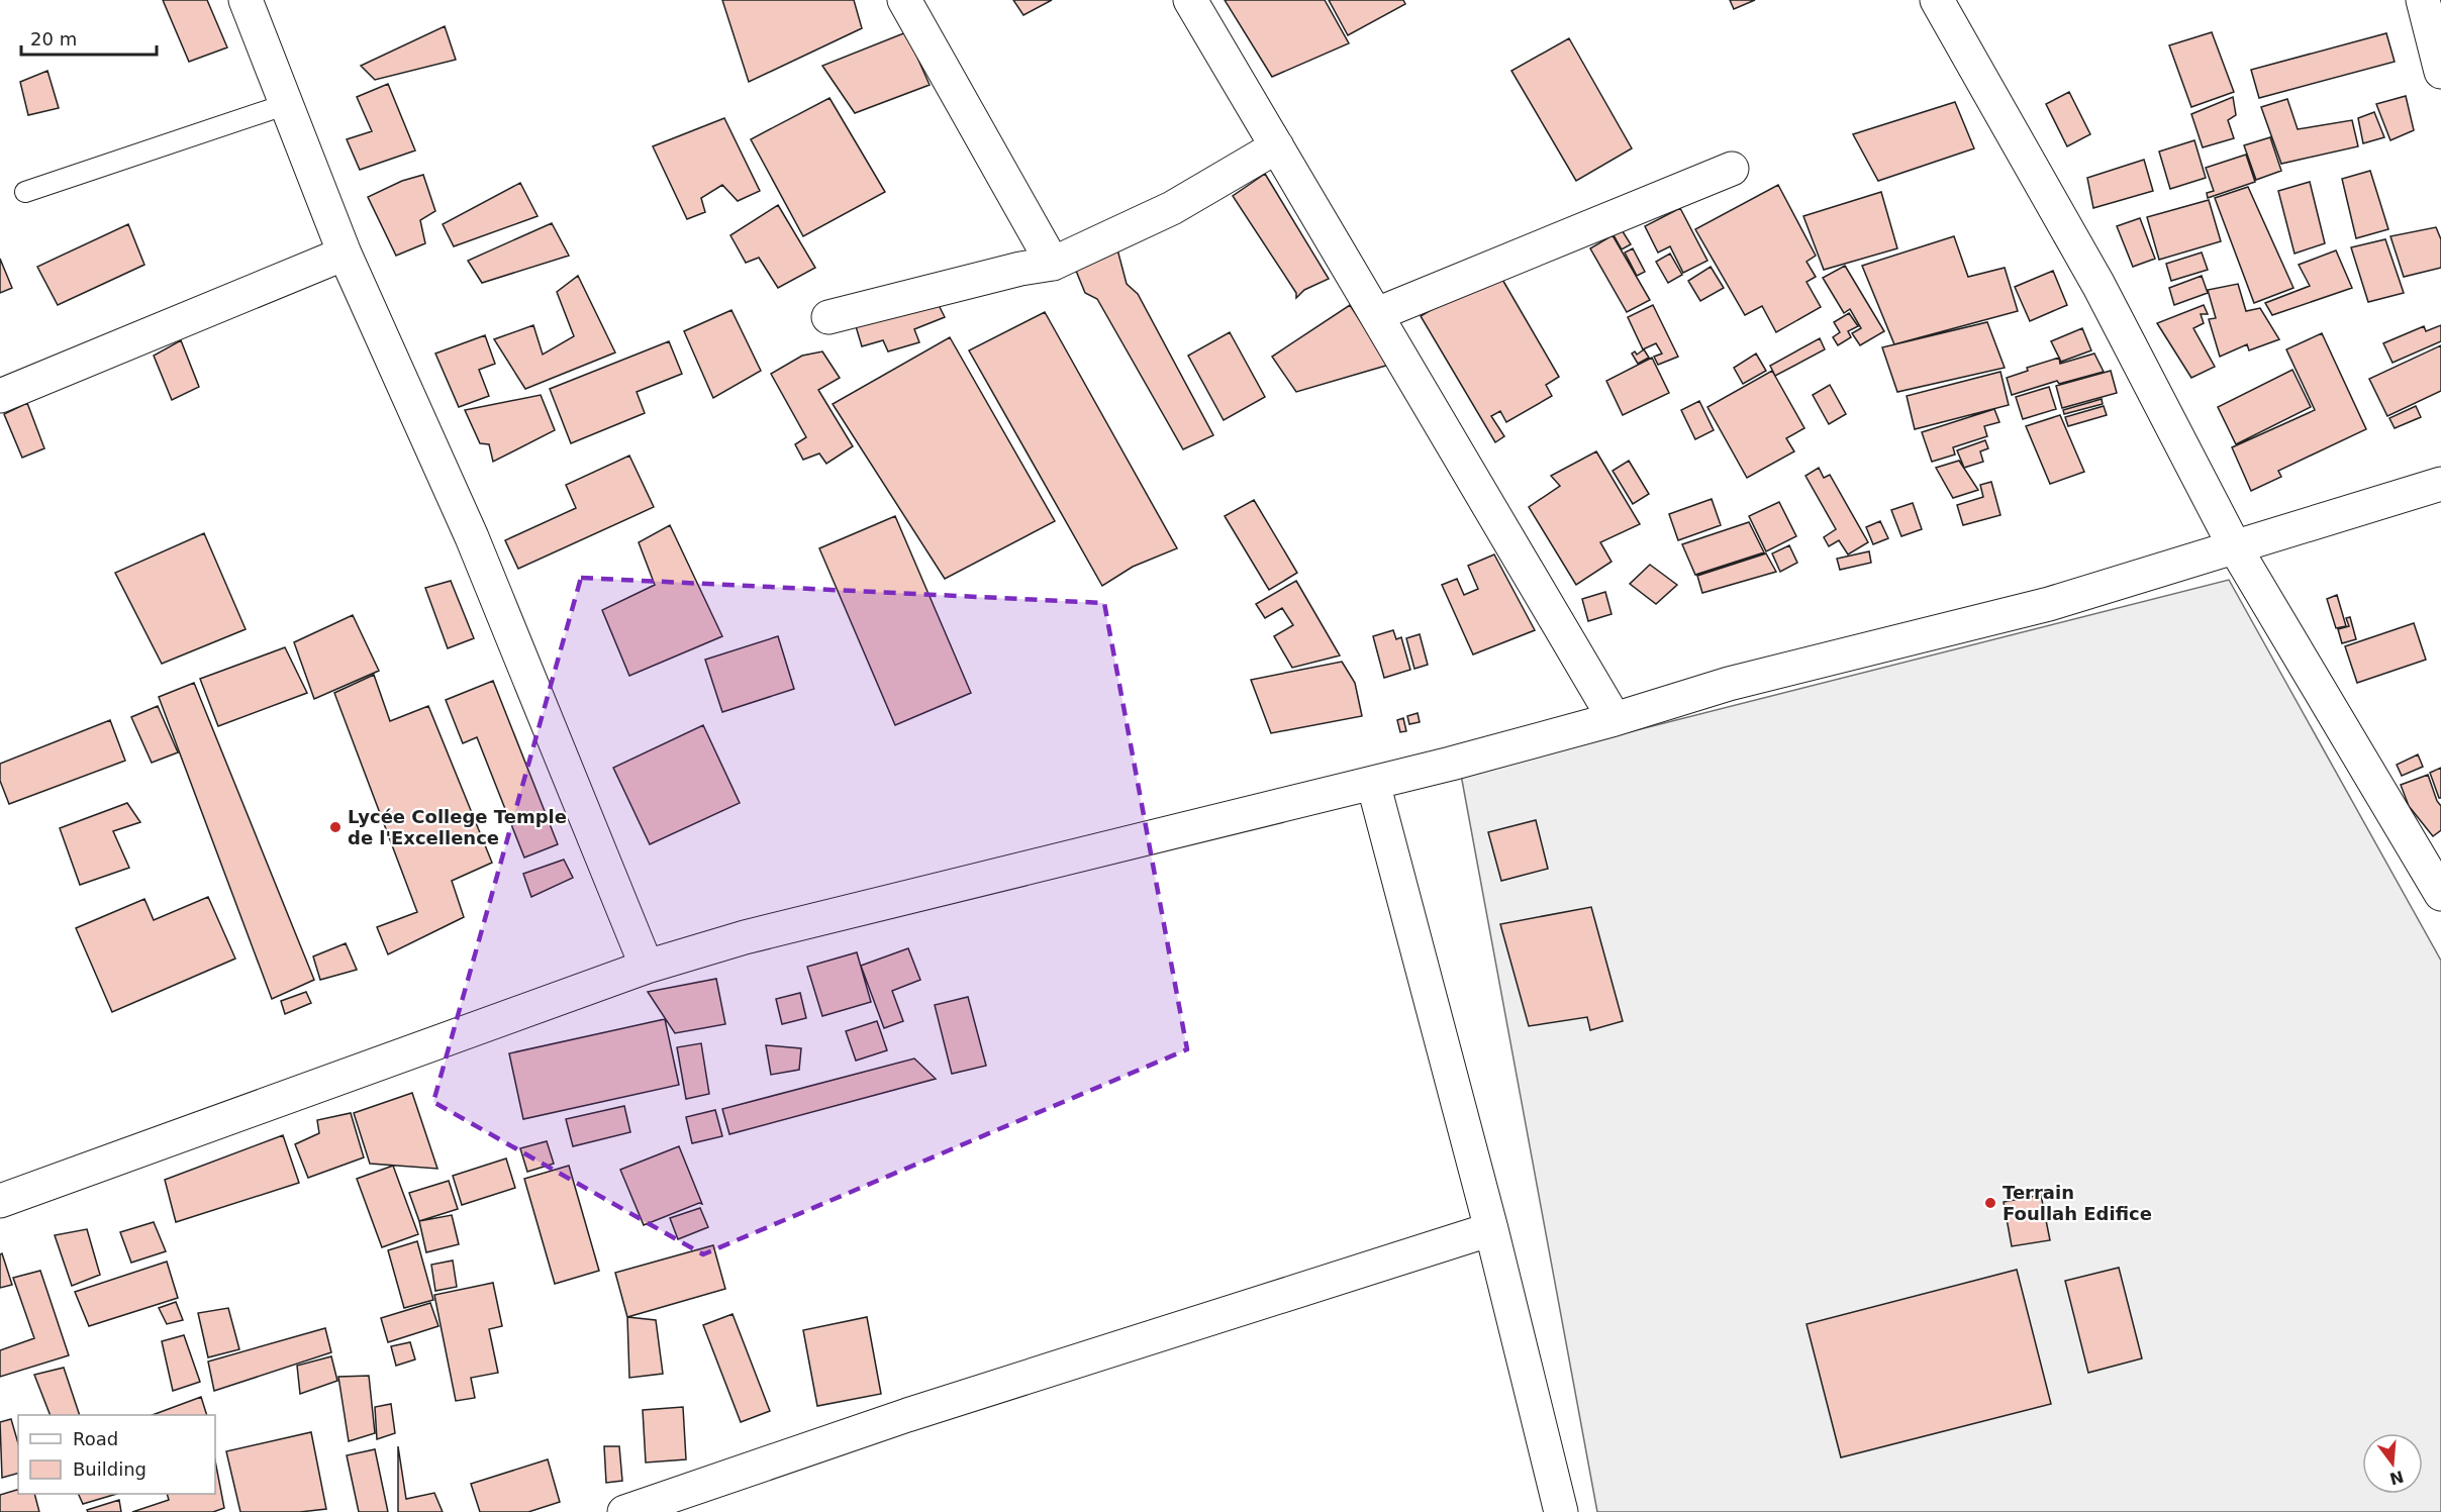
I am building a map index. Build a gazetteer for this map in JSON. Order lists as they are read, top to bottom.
{
  "places": ["Lycée College Temple de l'Excellence", "Terrain Foullah Edifice"],
  "legend": ["Road", "Building"],
  "scale_bar": "20 m",
  "north": "bottom"
}
